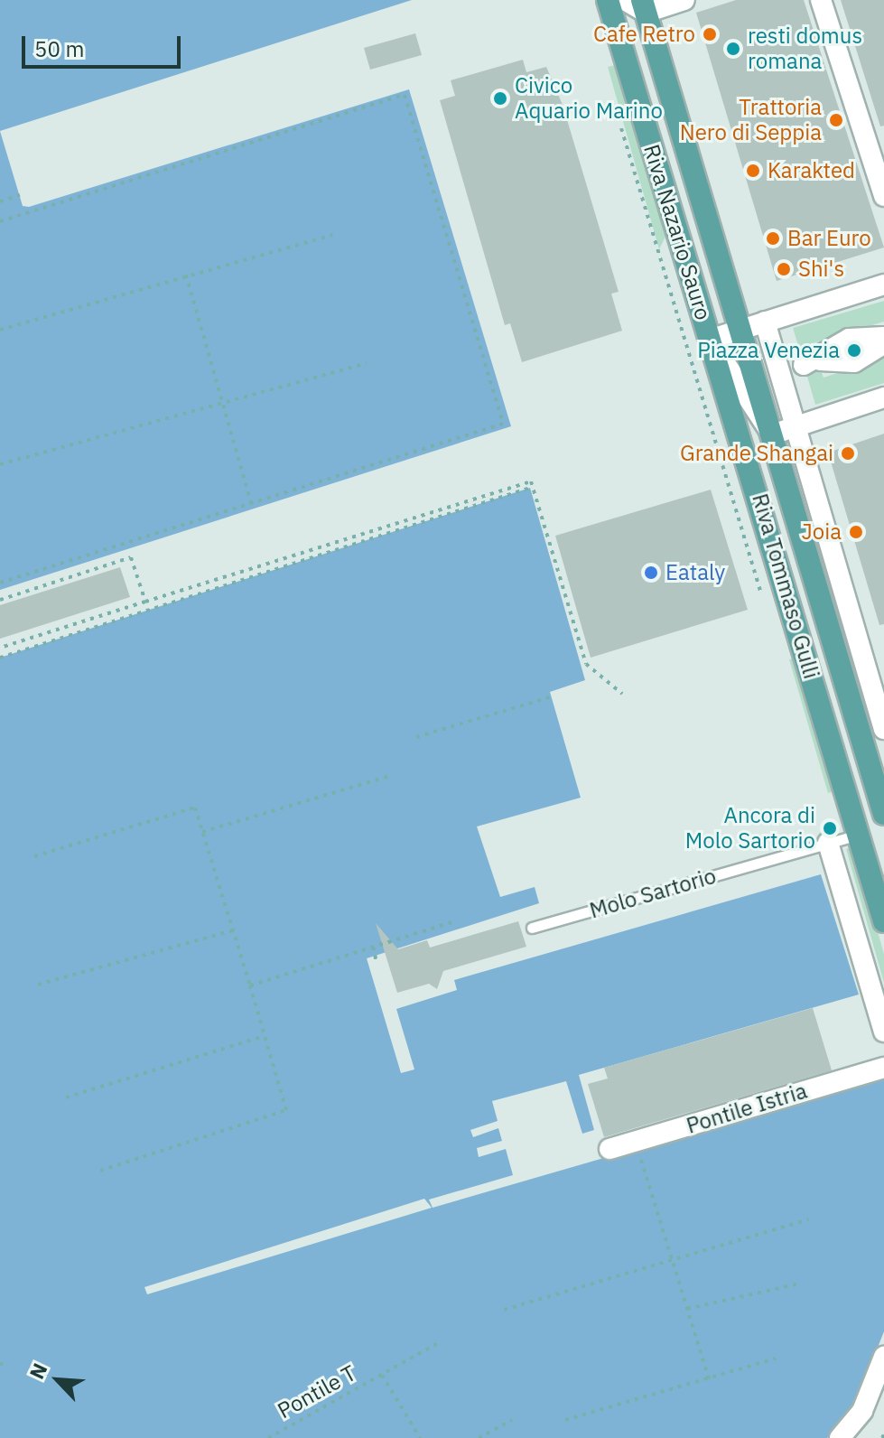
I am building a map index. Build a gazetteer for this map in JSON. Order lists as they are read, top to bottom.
{
  "streets": {
    "main road": ["Riva Nazario Sauro", "Riva Tommaso Gulli"],
    "street": ["Pontile Istria"],
    "lane": ["Molo Sartorio"],
    "path": ["Pontile T"]
  },
  "crossings": [
    ["Riva Nazario Sauro", "Riva Tommaso Gulli"]
  ],
  "places": [
    "Cafe Retro",
    "resti domus romana",
    "Civico Aquario Marino",
    "Trattoria Nero di Seppia",
    "Karakted",
    "Bar Euro",
    "Shi's",
    "Piazza Venezia",
    "Grande Shangai",
    "Joia",
    "Eataly",
    "Ancora di Molo Sartorio"
  ],
  "scale_bar": "50 m",
  "north": "top left"
}
